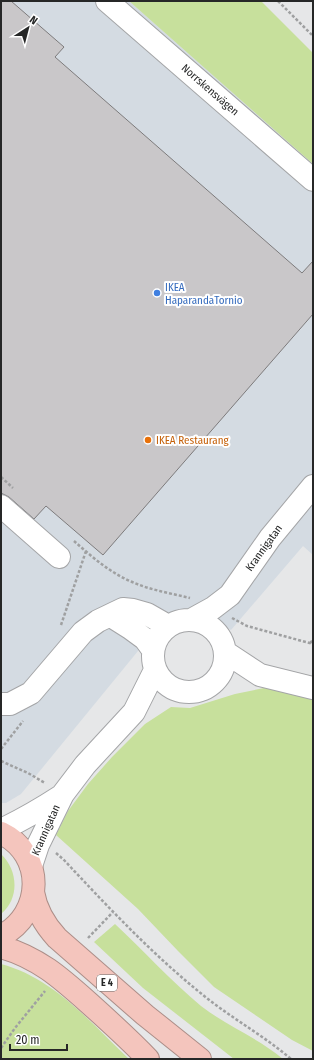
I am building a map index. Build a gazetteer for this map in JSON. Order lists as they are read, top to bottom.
{
  "streets": {
    "highway": ["E 4"],
    "street": ["Norrskensvägen", "Krannigatan"]
  },
  "crossings": [
    ["Krannigatan", "E 4"]
  ],
  "places": ["IKEA HaparandaTornio", "IKEA Restaurang"],
  "scale_bar": "20 m",
  "north": "top right"
}
